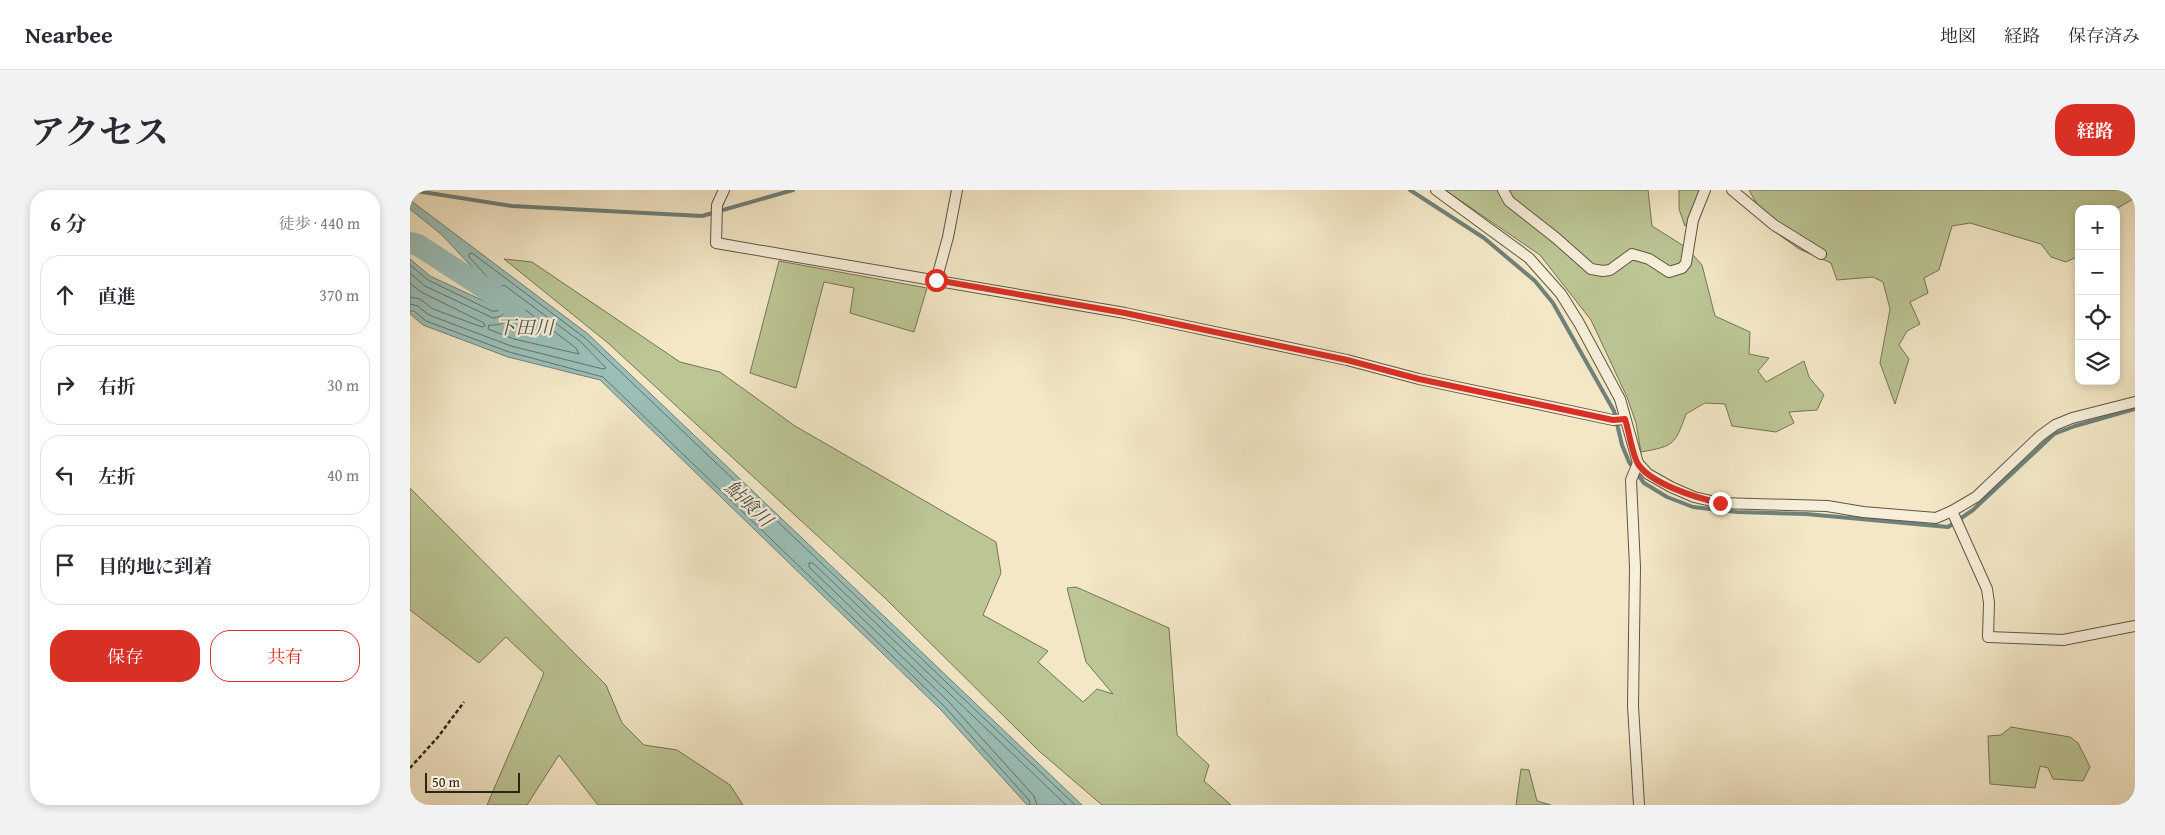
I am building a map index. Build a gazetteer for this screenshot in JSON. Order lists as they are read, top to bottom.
{
  "water": ["下田川", "鮎喰川"],
  "scale_bar": "50 m",
  "page": {
    "header": "Nearbee",
    "nav": ["地図", "経路", "保存済み"],
    "title": "アクセス",
    "buttons": [
      "経路",
      ["保存", "共有"]
    ],
    "heading": ["6 分", "徒歩 · 440 m"],
    "map_buttons": ["+", "−"],
    "list": [
      ["直進", "370 m"],
      ["右折", "30 m"],
      ["左折", "40 m"],
      "目的地に到着"
    ],
    "scale": "50 m"
  }
}
